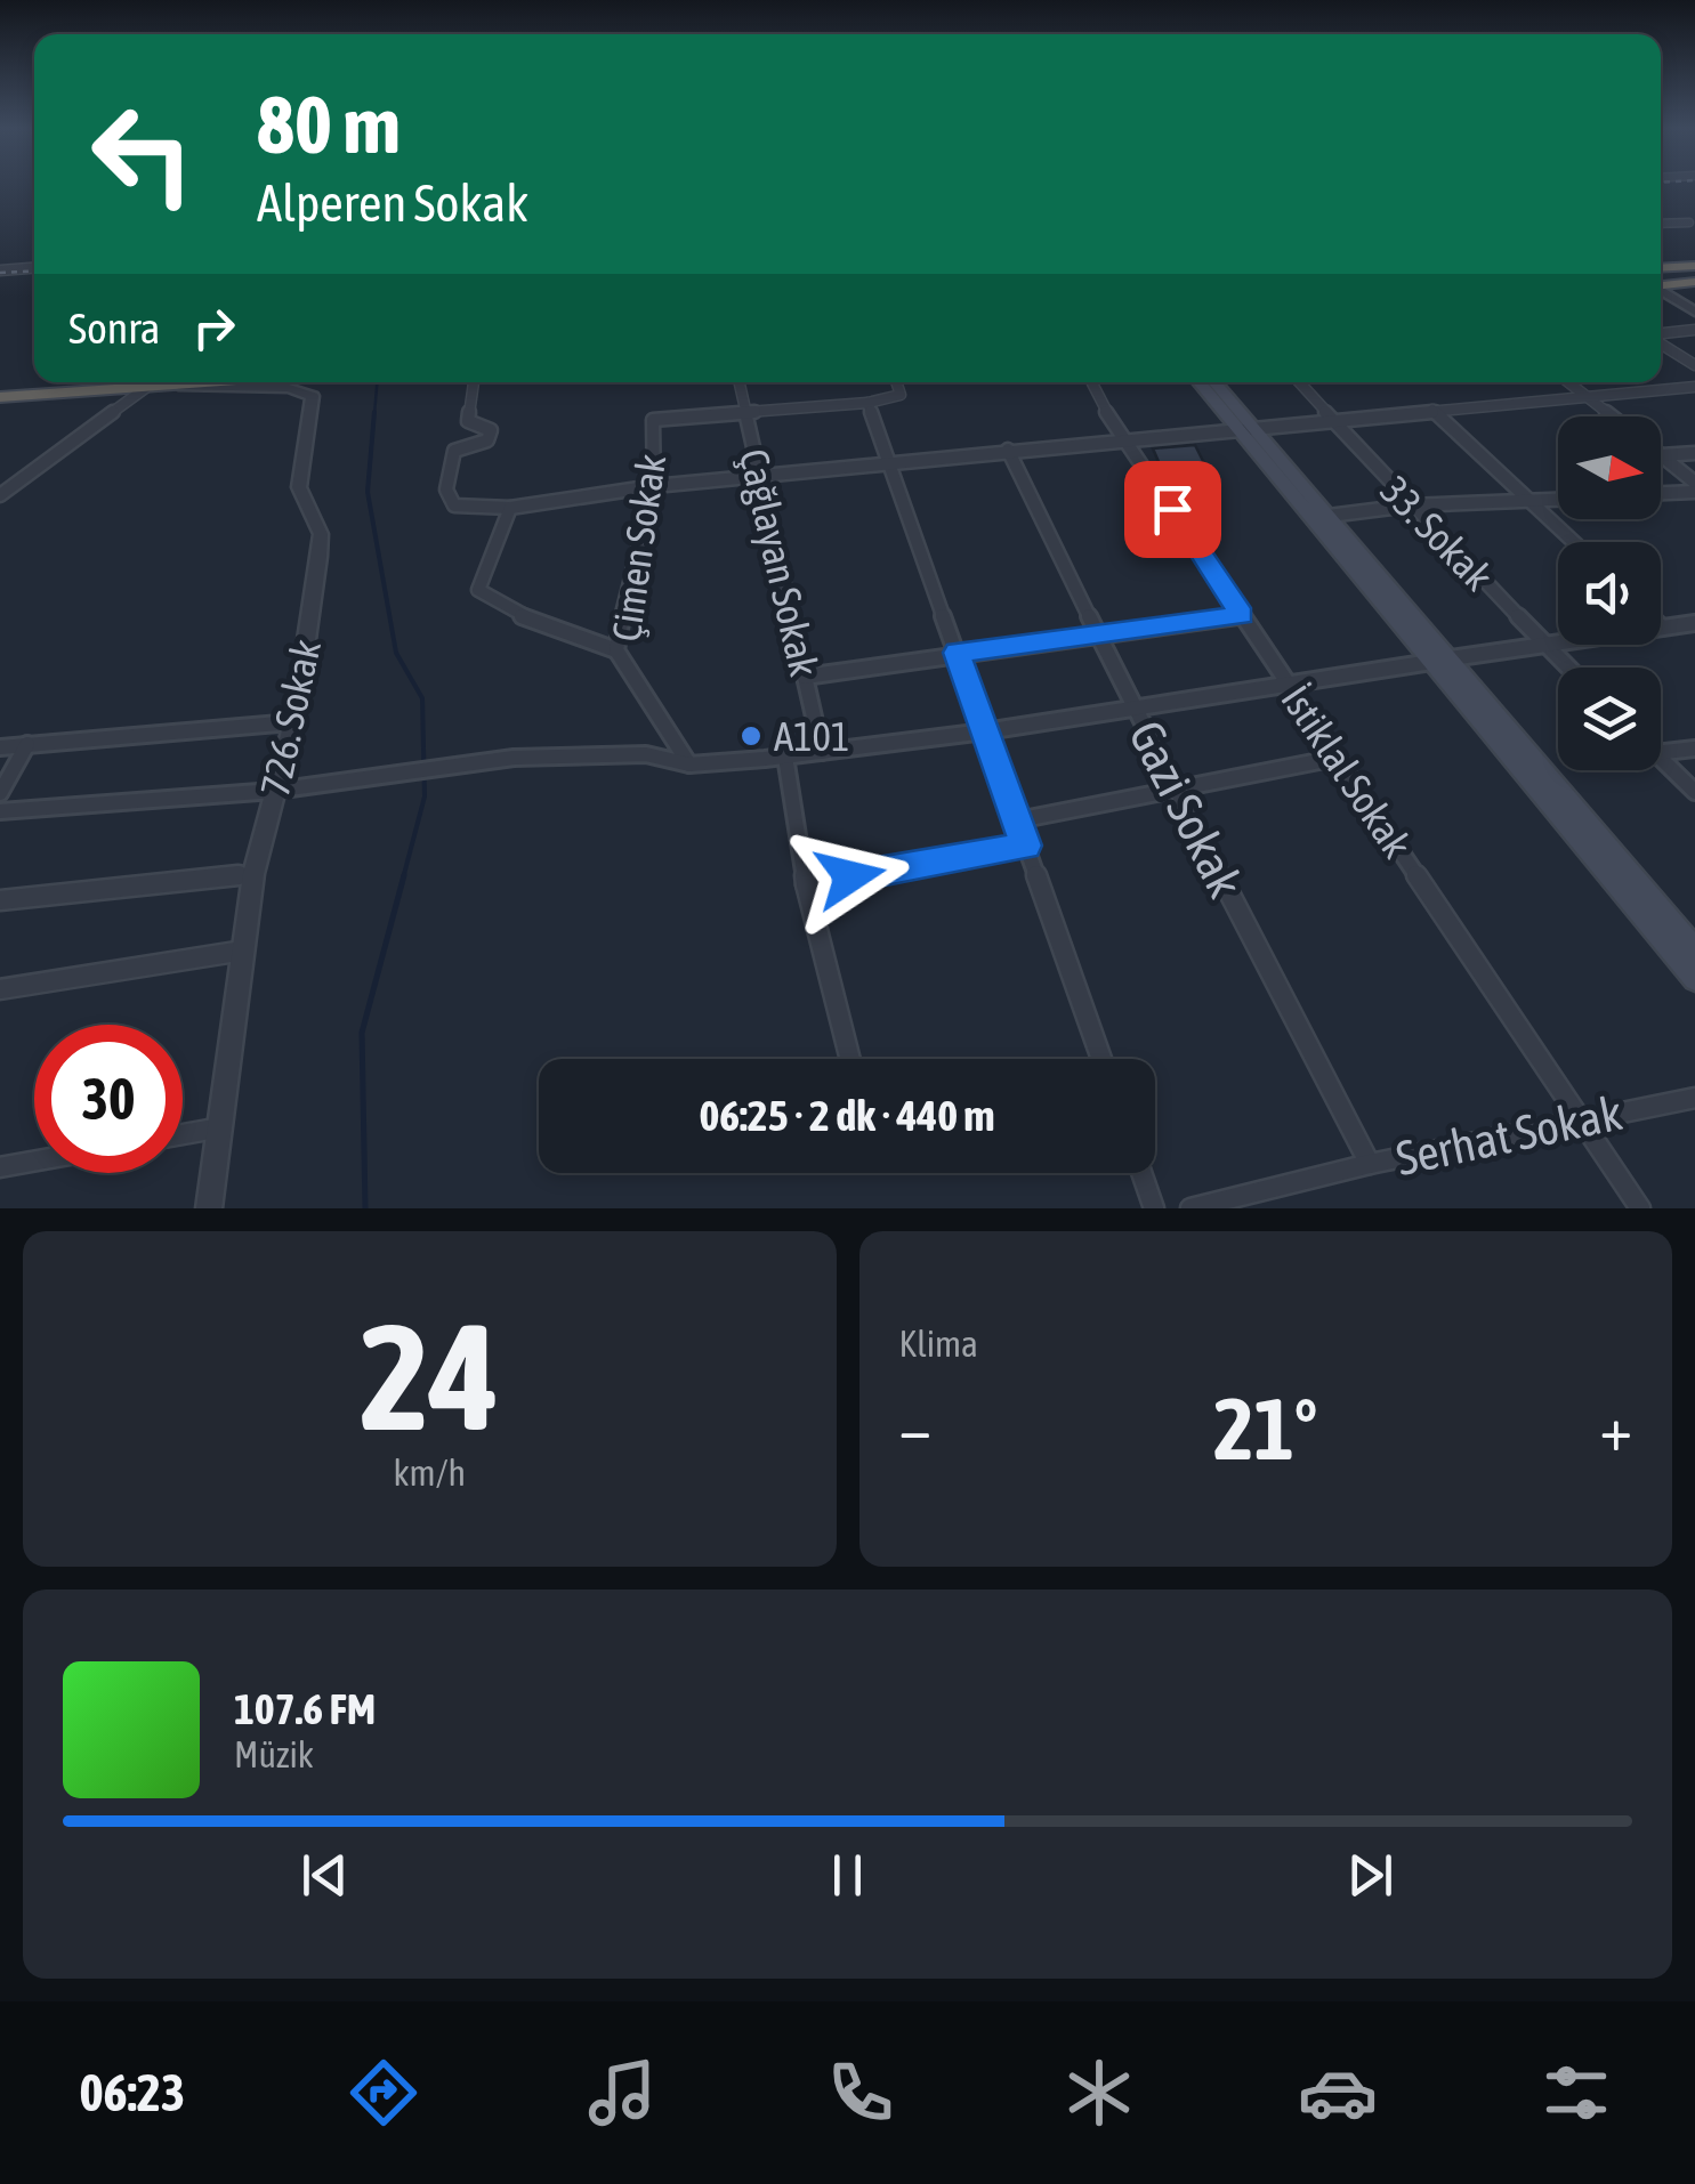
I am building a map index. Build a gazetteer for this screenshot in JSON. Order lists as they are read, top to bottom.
{
  "streets": {
    "street": [
      "33. Sokak",
      "Çimen Sokak",
      "Çağlayan Sokak",
      "726. Sokak",
      "İstiklal Sokak",
      "Gazi Sokak",
      "Serhat Sokak"
    ]
  },
  "crossings": [
    ["Çimen Sokak", "Çağlayan Sokak"],
    ["İstiklal Sokak", "Serhat Sokak"],
    ["Gazi Sokak", "Serhat Sokak"]
  ],
  "places": ["A101"],
  "north": "right",
  "page": {
    "turn": ["80 m", "Alperen Sokak"],
    "then": "Sonra",
    "limit": "30",
    "trip": "06:25 · 2 dk · 440 m",
    "tile": [
      ["24", "km/h"],
      "Klima"
    ],
    "heat": ["−", "21°", "+"],
    "song": ["107.6 FM", "Müzik"],
    "tabs": "06:23"
  }
}
